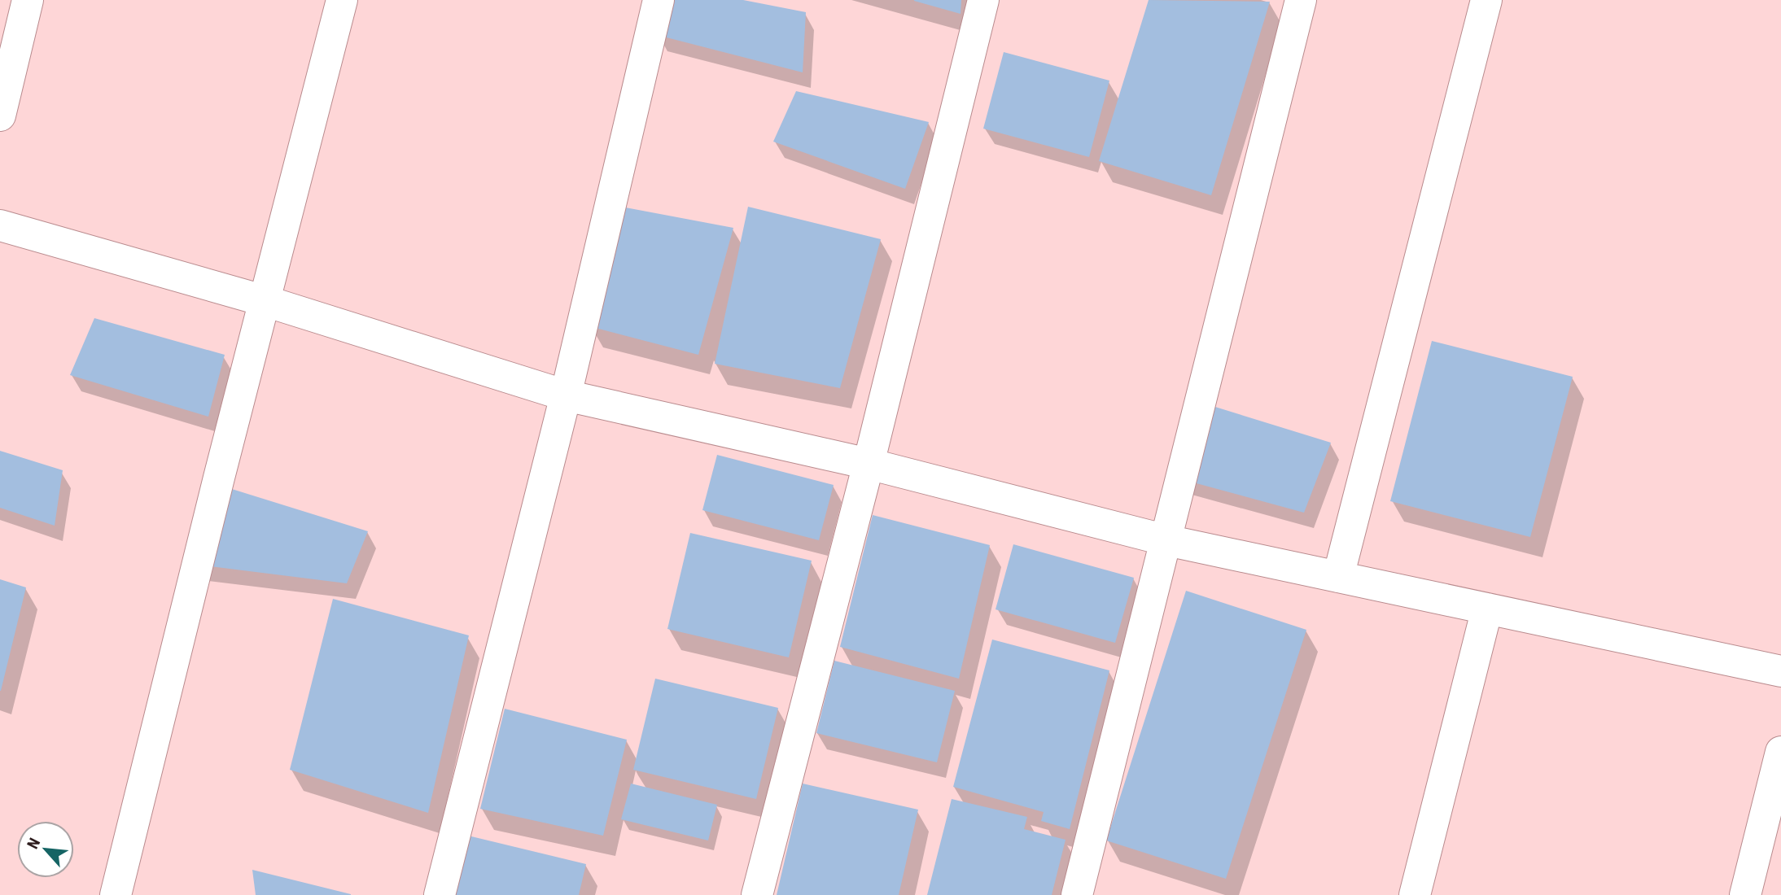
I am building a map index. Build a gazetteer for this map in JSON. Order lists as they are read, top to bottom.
{
  "north": "top left"
}
